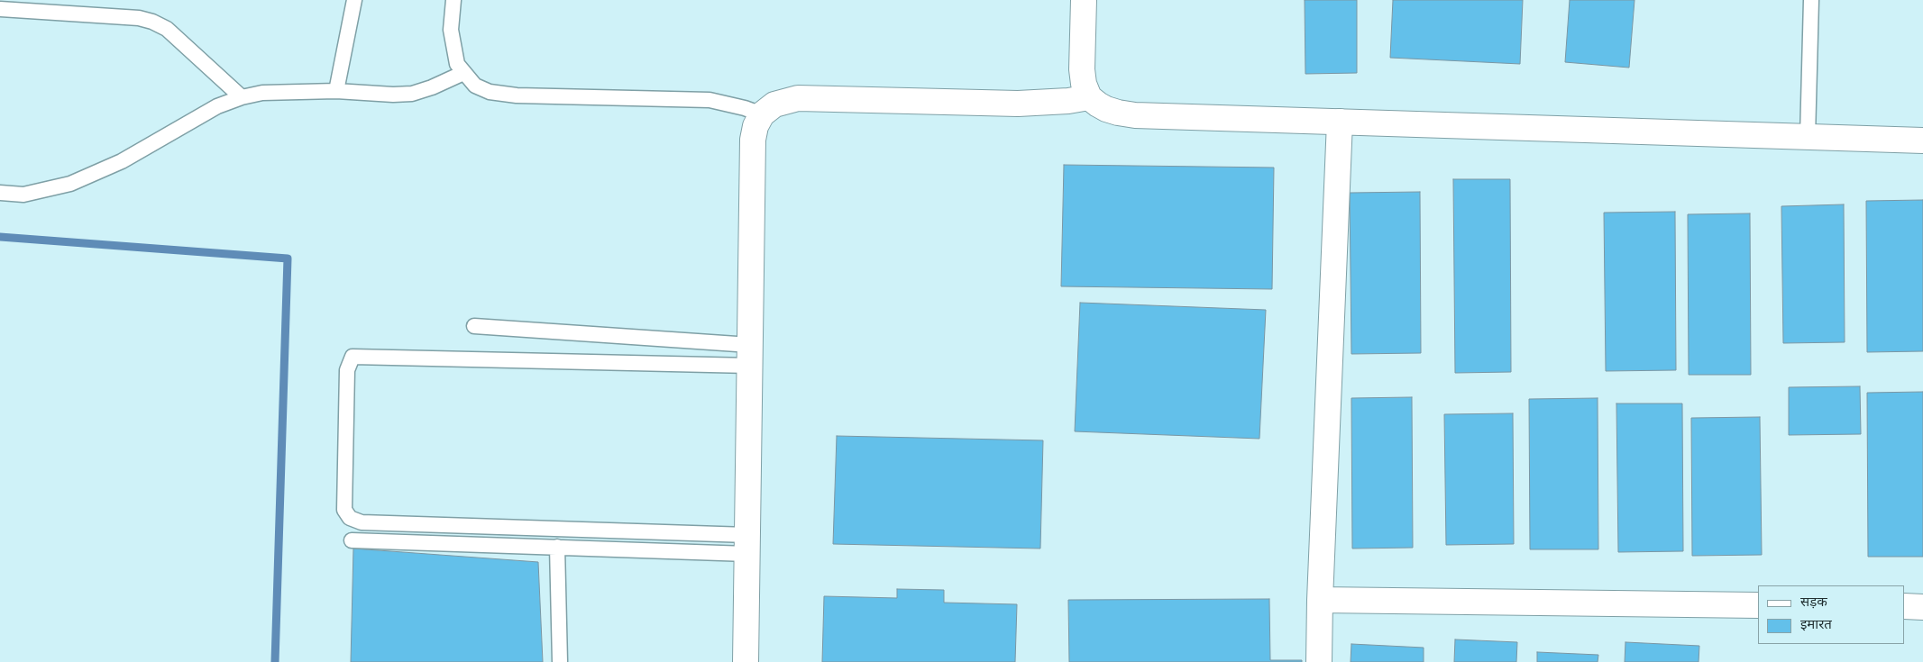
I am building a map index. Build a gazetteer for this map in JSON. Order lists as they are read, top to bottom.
{
  "legend": ["सड़क", "इमारत"]
}
